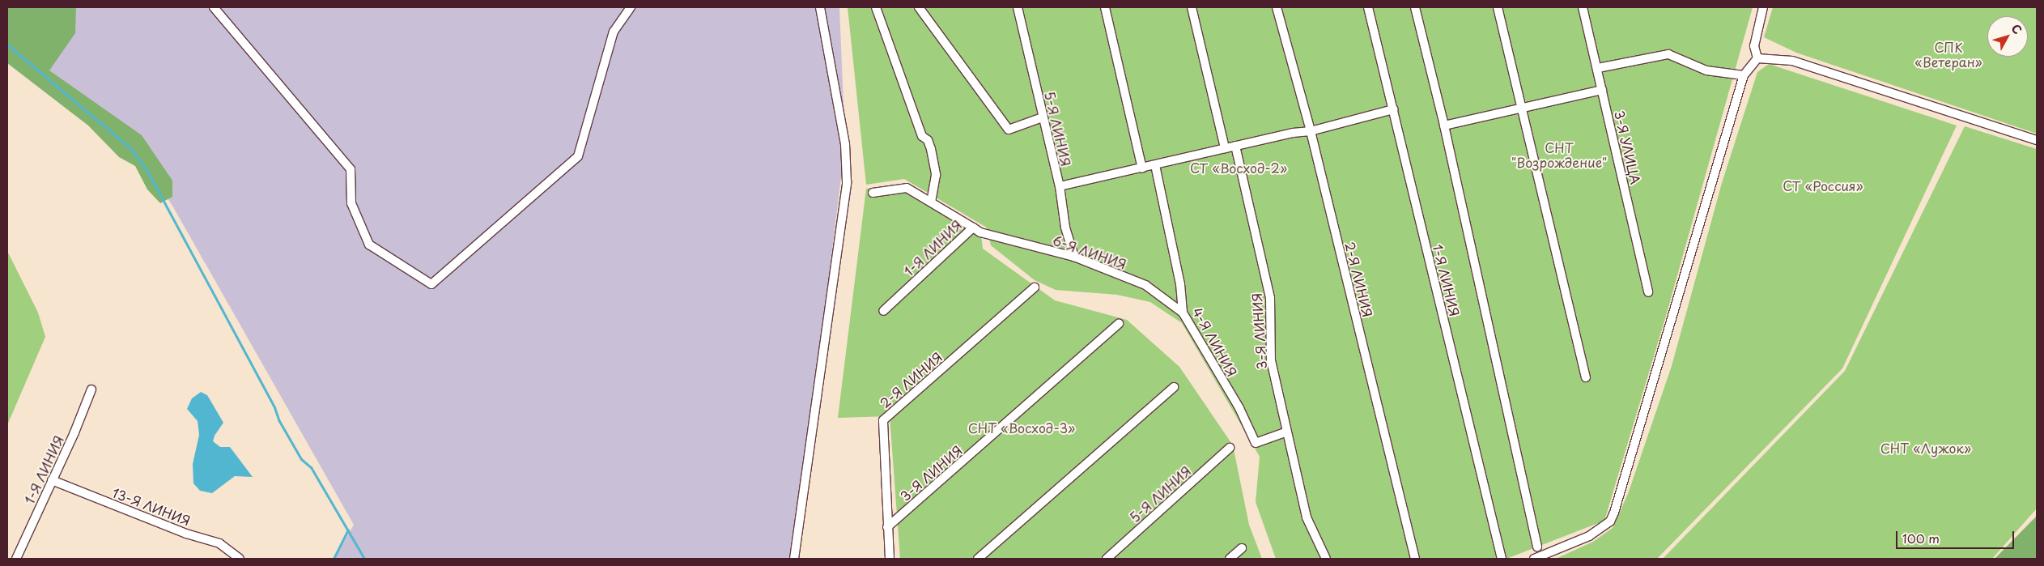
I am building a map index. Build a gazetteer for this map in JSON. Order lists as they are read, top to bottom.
{
  "streets": {
    "street": [
      "5-Я ЛИНИЯ",
      "3-Я УЛИЦА",
      "1-Я ЛИНИЯ",
      "6-Я ЛИНИЯ",
      "2-Я ЛИНИЯ",
      "3-Я ЛИНИЯ",
      "4-Я ЛИНИЯ",
      "13-Я ЛИНИЯ"
    ]
  },
  "crossings": [
    ["5-Я ЛИНИЯ", "6-Я ЛИНИЯ"],
    ["1-Я ЛИНИЯ", "6-Я ЛИНИЯ"],
    ["1-Я ЛИНИЯ", "13-Я ЛИНИЯ"],
    ["6-Я ЛИНИЯ", "4-Я ЛИНИЯ"],
    ["2-Я ЛИНИЯ", "3-Я ЛИНИЯ"],
    ["3-Я ЛИНИЯ", "4-Я ЛИНИЯ"]
  ],
  "parks": [
    "СПК «Ветеран»",
    "СНТ \"Возрождение\"",
    "СТ «Восход-2»",
    "СТ «Россия»",
    "СНТ «Восход-3»",
    "СНТ «Лужок»"
  ],
  "scale_bar": "100 m",
  "north": "top right"
}
